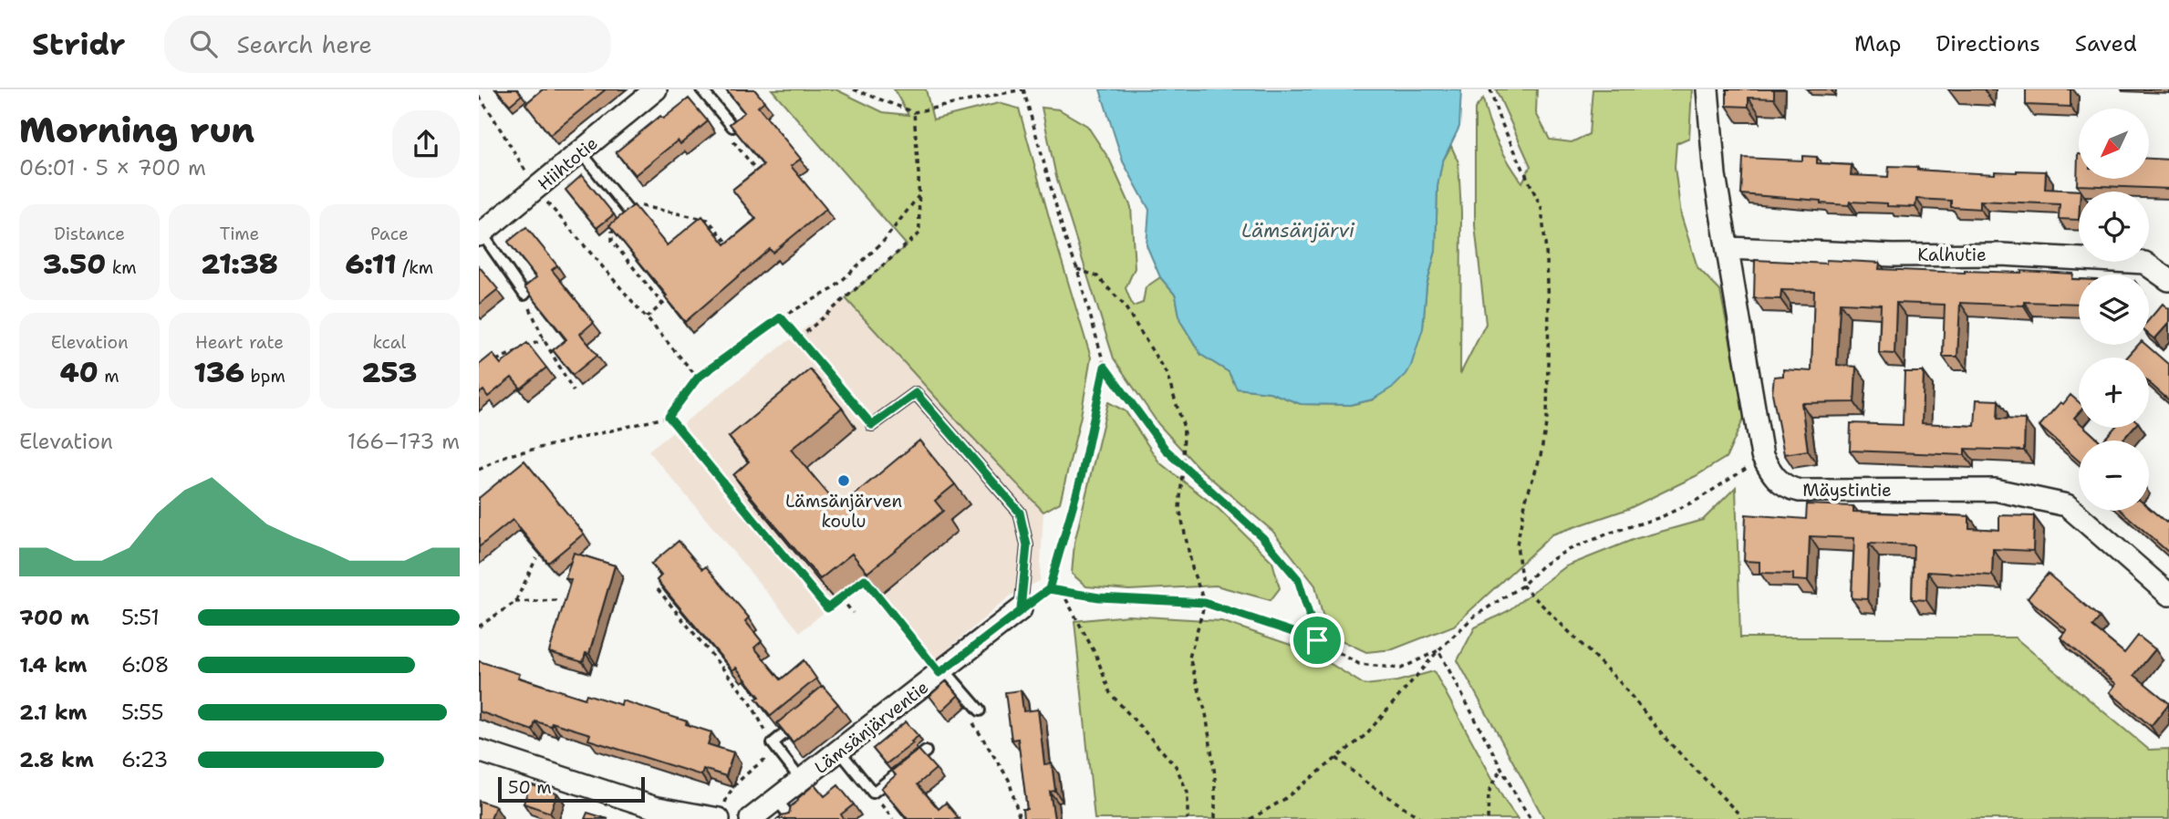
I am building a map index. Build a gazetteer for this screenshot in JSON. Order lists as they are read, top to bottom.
{
  "streets": {
    "street": [
      "Hiihtotie",
      "Kalhutie",
      "Mäystintie",
      "Lämsänjärventie"
    ]
  },
  "crossings": [
    ["Kalhutie", "Mäystintie"]
  ],
  "water": ["Lämsänjärvi"],
  "places": ["Lämsänjärven koulu"],
  "scale_bar": "50 m",
  "north": "bottom left",
  "page": {
    "header": "Stridr",
    "search": "Search here",
    "nav": ["Map", "Directions", "Saved"],
    "heading": ["Morning run", "06:01 · 5 × 700 m"],
    "map_buttons": ["+", "−"],
    "stats": [
      ["Distance", "3.50 km"],
      ["Time", "21:38"],
      ["Pace", "6:11 /km"],
      ["Elevation", "40 m"],
      ["Heart rate", "136 bpm"],
      ["kcal", "253"]
    ],
    "chart": ["Elevation", "166–173 m"],
    "list": [
      {
        "name": "700 m",
        "note": "5:51"
      },
      {
        "name": "1.4 km",
        "note": "6:08"
      },
      {
        "name": "2.1 km",
        "note": "5:55"
      },
      {
        "name": "2.8 km",
        "note": "6:23"
      }
    ],
    "scale": "50 m"
  }
}
